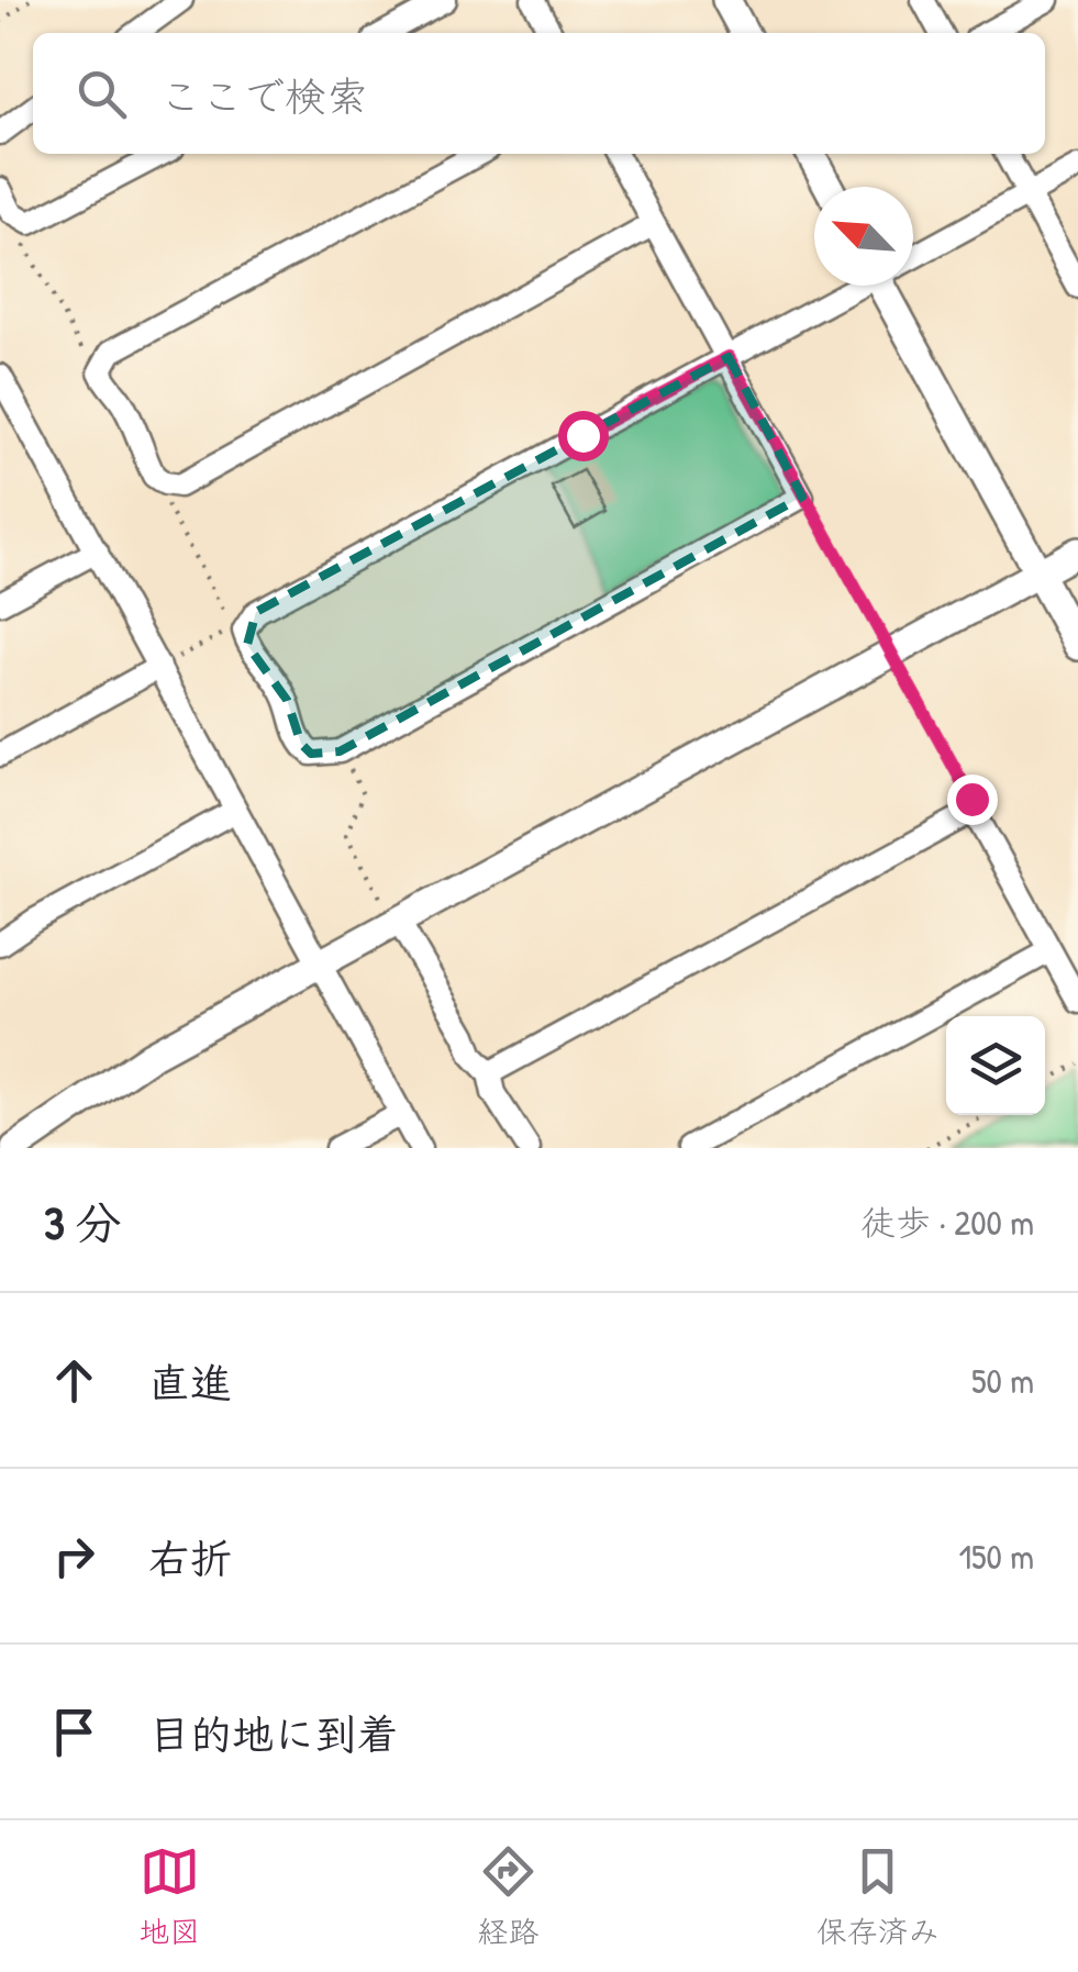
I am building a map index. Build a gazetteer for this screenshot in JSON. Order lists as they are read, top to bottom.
{
  "north": "top left",
  "page": {
    "search": "ここで検索",
    "heading": ["3 分", "徒歩 · 200 m"],
    "list": [
      ["直進", "50 m"],
      ["右折", "150 m"],
      "目的地に到着"
    ],
    "nav": ["地図", "経路", "保存済み"]
  }
}
